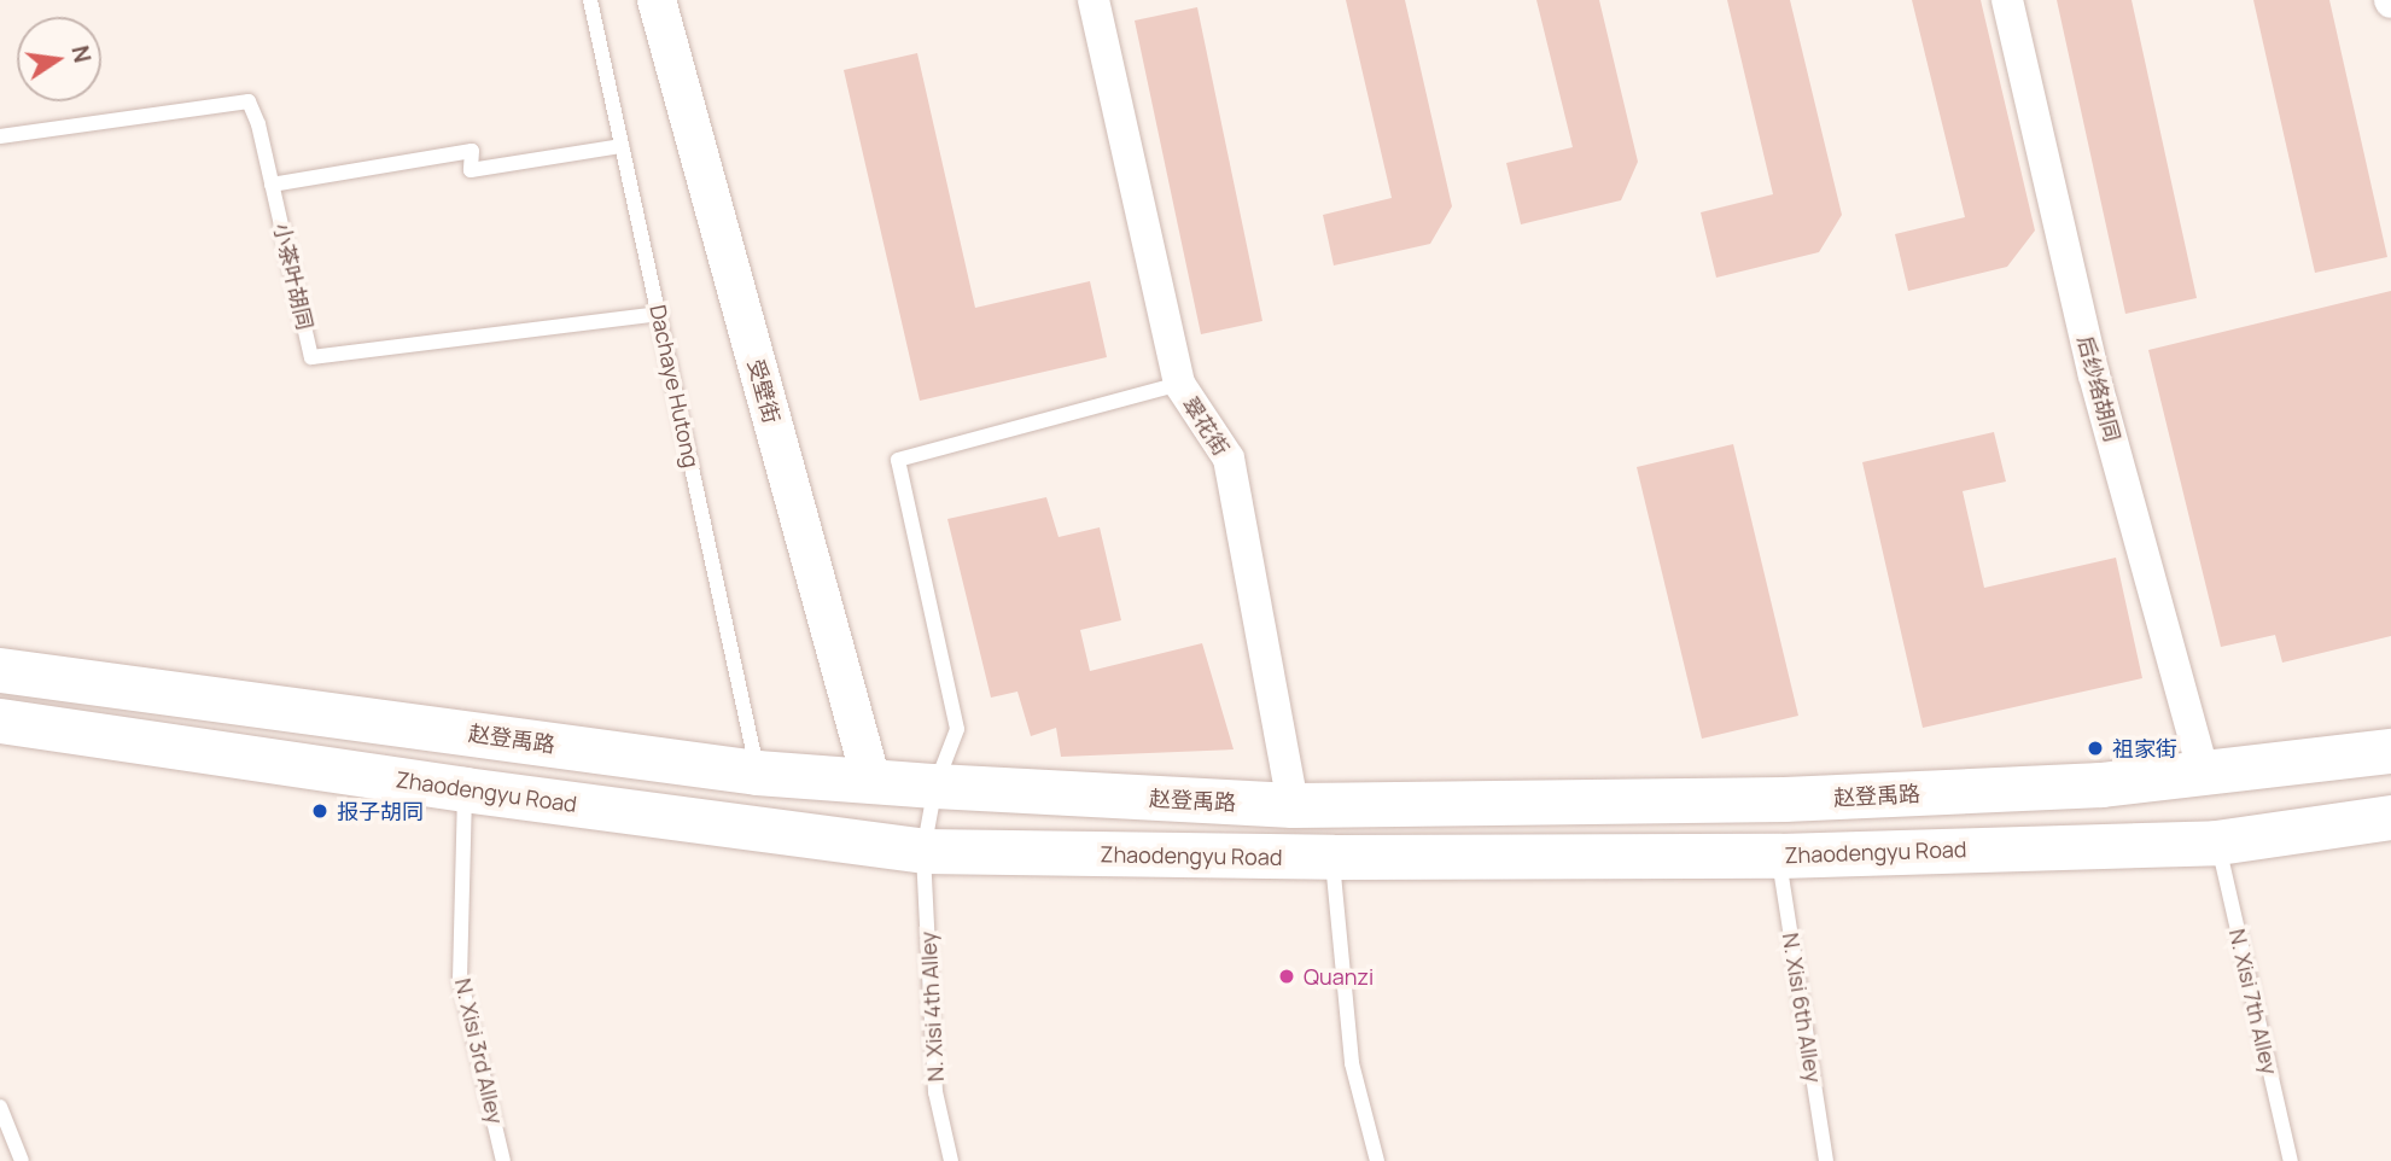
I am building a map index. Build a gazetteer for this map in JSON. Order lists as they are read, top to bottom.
{
  "streets": {
    "main road": ["赵登禹路", "Zhaodengyu Road"],
    "street": ["后纱络胡同", "受壁街", "翠花街"],
    "lane": [
      "小茶叶胡同",
      "Dachaye Hutong",
      "N. Xisi 7th Alley",
      "N. Xisi 4th Alley",
      "N. Xisi 6th Alley",
      "N. Xisi 3rd Alley"
    ]
  },
  "crossings": [
    ["小茶叶胡同", "Dachaye Hutong"],
    ["Dachaye Hutong", "赵登禹路"],
    ["后纱络胡同", "赵登禹路"],
    ["受壁街", "赵登禹路"],
    ["翠花街", "赵登禹路"],
    ["翠花街", "N. Xisi 4th Alley"],
    ["赵登禹路", "N. Xisi 4th Alley"],
    ["Zhaodengyu Road", "N. Xisi 7th Alley"],
    ["Zhaodengyu Road", "N. Xisi 4th Alley"],
    ["Zhaodengyu Road", "N. Xisi 6th Alley"],
    ["Zhaodengyu Road", "N. Xisi 3rd Alley"]
  ],
  "places": ["祖家街", "报子胡同", "Quanzi"],
  "north": "right"
}
